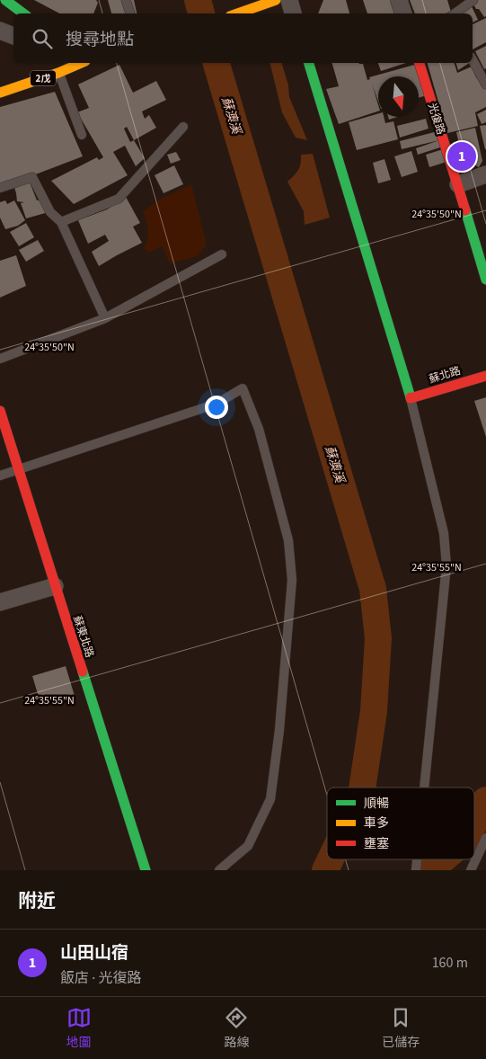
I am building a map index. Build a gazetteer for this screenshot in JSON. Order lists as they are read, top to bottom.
{
  "streets": {
    "street": [
      "2戊",
      "光復路",
      "蘇北路",
      "蘇東北路"
    ]
  },
  "water": ["蘇澳溪"],
  "legend": ["順暢", "車多", "壅塞"],
  "north": "bottom",
  "page": {
    "search": "搜尋地點",
    "pins": "1",
    "heading": "附近",
    "list": [
      {
        "mark": "1",
        "name": "山田山宿",
        "note": "飯店 · 光復路",
        "value": "160 m"
      }
    ],
    "nav": ["地圖", "路線", "已儲存"]
  },
  "coordinates": ["24°35'50\"N", "24°35'55\"N"]
}
